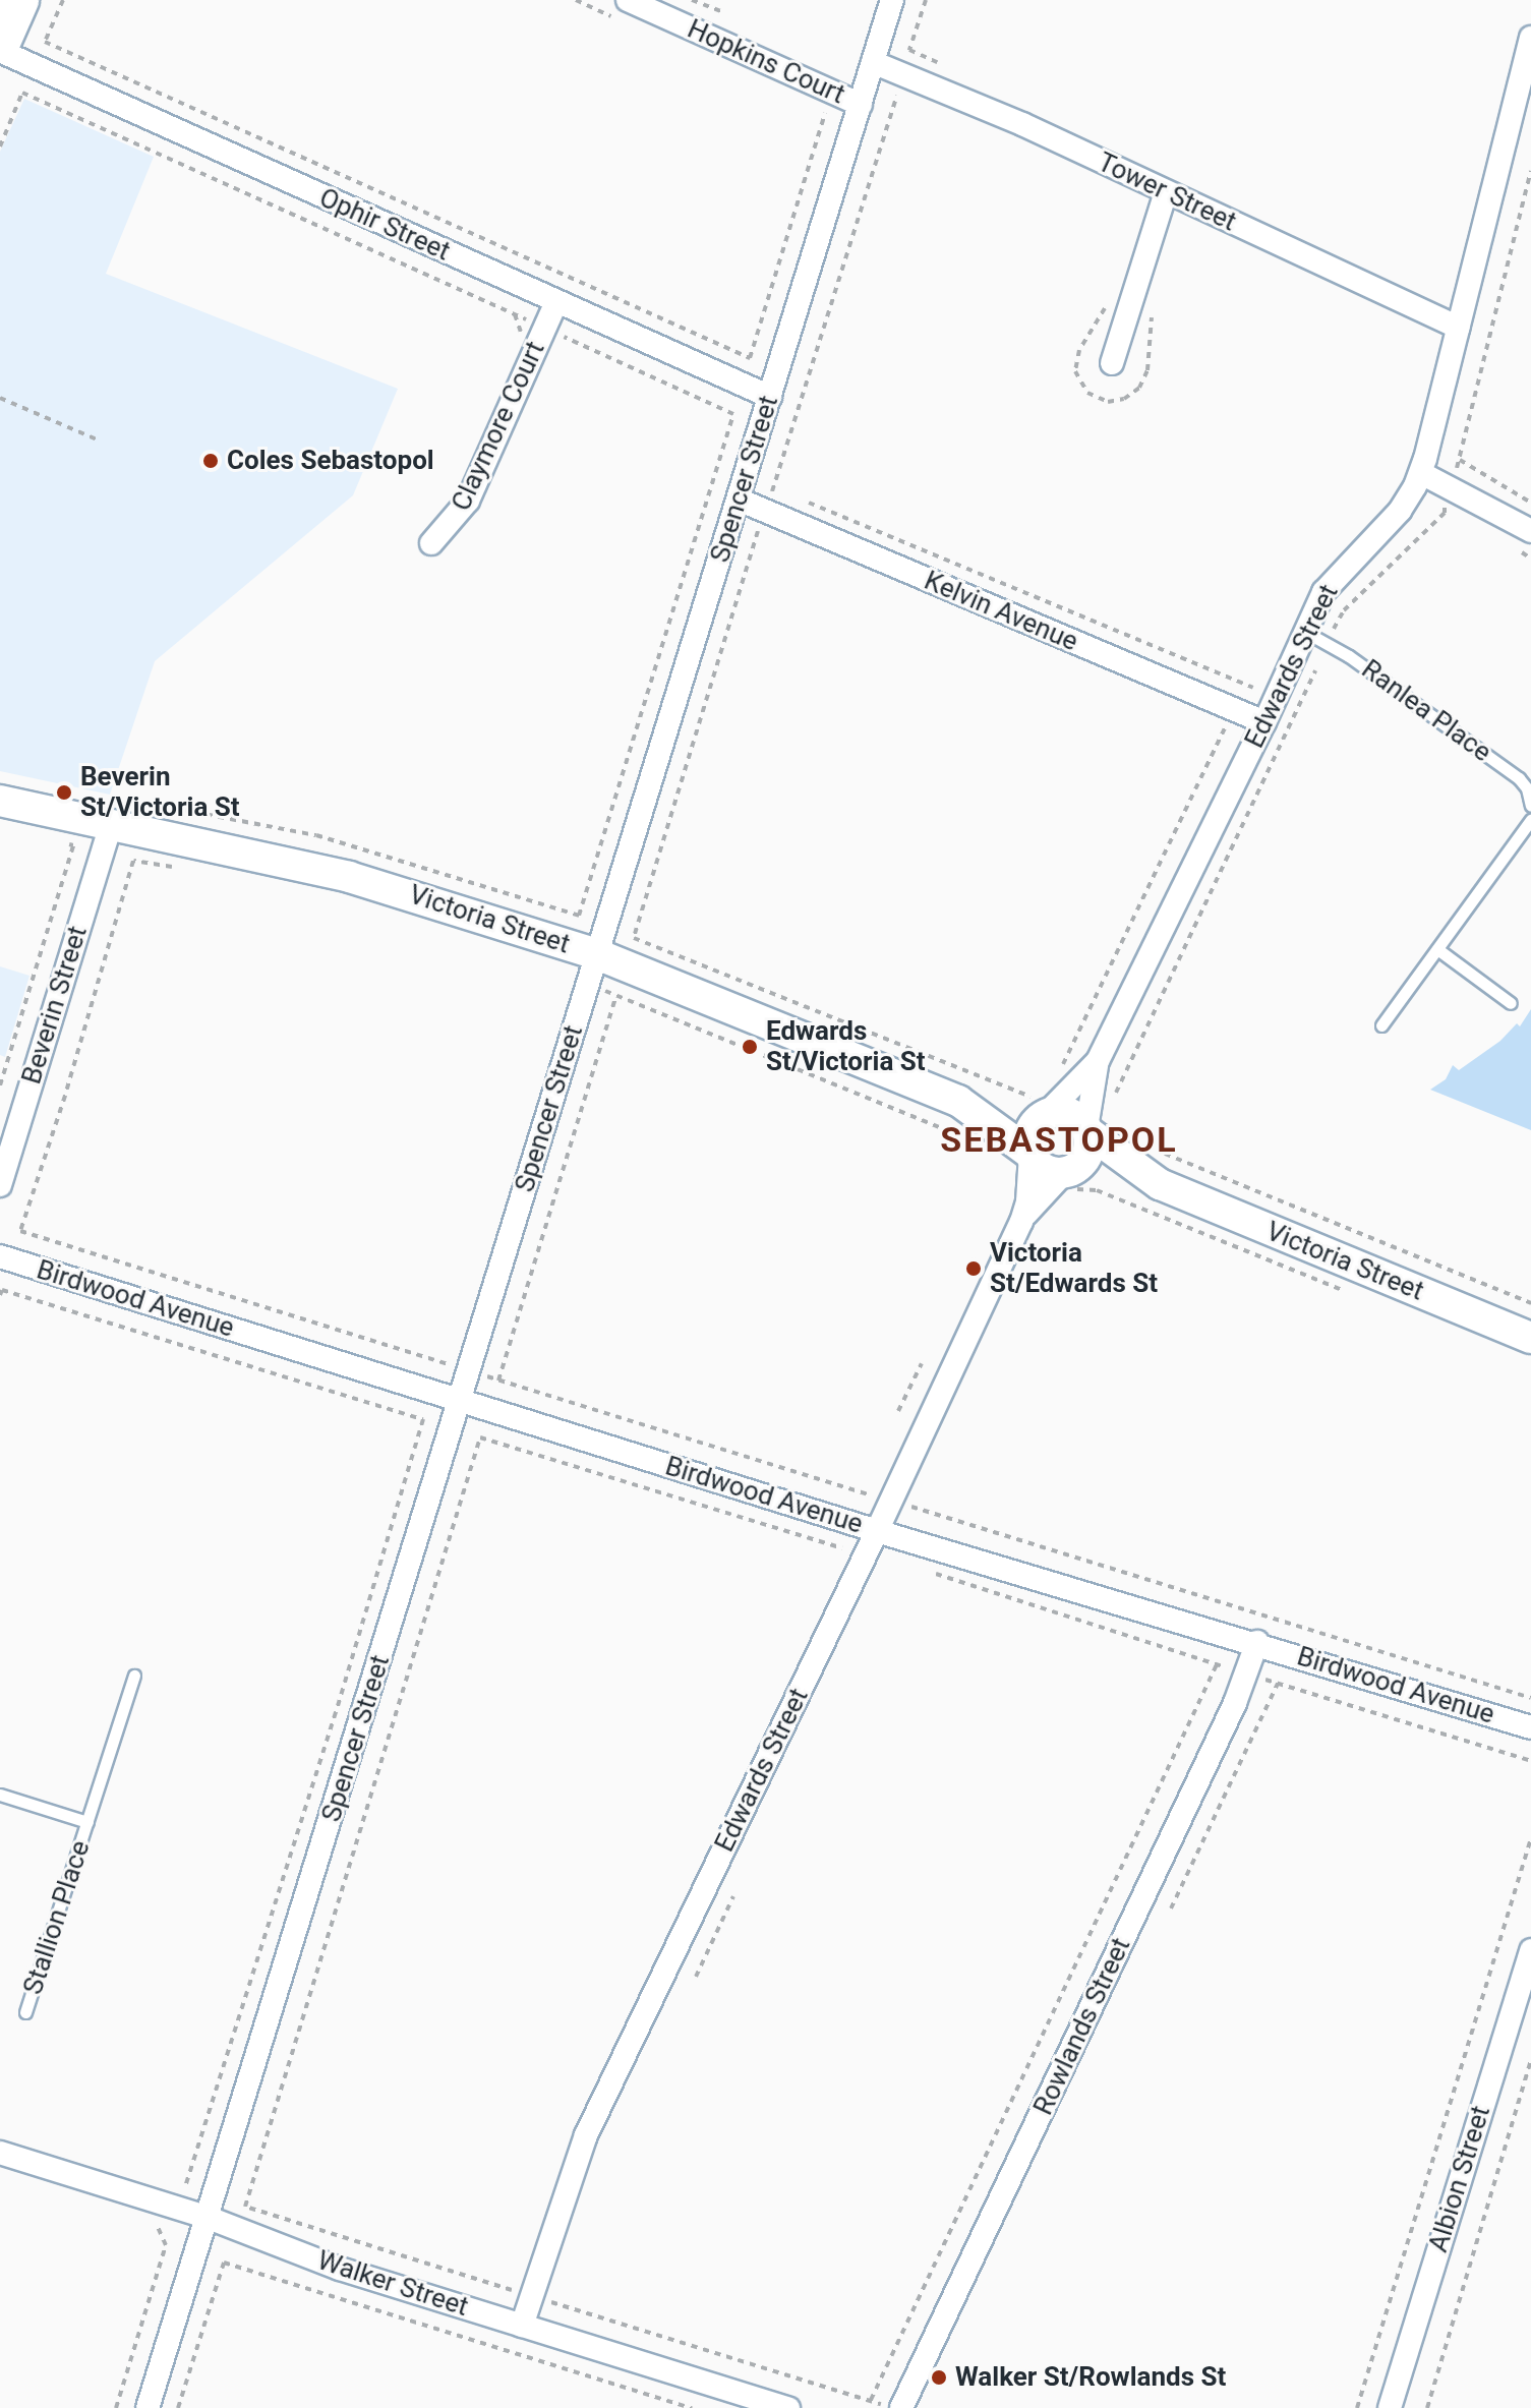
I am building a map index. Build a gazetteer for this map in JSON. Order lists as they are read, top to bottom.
{
  "streets": {
    "street": [
      "Hopkins Court",
      "Tower Street",
      "Ophir Street",
      "Claymore Court",
      "Spencer Street",
      "Kelvin Avenue",
      "Edwards Street",
      "Victoria Street",
      "Beverin Street",
      "Birdwood Avenue",
      "Rowlands Street",
      "Albion Street",
      "Walker Street"
    ],
    "lane": ["Ranlea Place", "Stallion Place"]
  },
  "crossings": [
    ["Hopkins Court", "Spencer Street"],
    ["Tower Street", "Spencer Street"],
    ["Tower Street", "Edwards Street"],
    ["Ophir Street", "Claymore Court"],
    ["Ophir Street", "Spencer Street"],
    ["Spencer Street", "Kelvin Avenue"],
    ["Spencer Street", "Victoria Street"],
    ["Spencer Street", "Birdwood Avenue"],
    ["Spencer Street", "Walker Street"],
    ["Kelvin Avenue", "Edwards Street"],
    ["Edwards Street", "Ranlea Place"],
    ["Edwards Street", "Victoria Street"],
    ["Edwards Street", "Birdwood Avenue"],
    ["Edwards Street", "Walker Street"],
    ["Victoria Street", "Beverin Street"],
    ["Birdwood Avenue", "Rowlands Street"]
  ],
  "districts": ["SEBASTOPOL"],
  "places": [
    "Coles Sebastopol",
    "Beverin St/Victoria St",
    "Edwards St/Victoria St",
    "Victoria St/Edwards St",
    "Walker St/Rowlands St"
  ]
}
